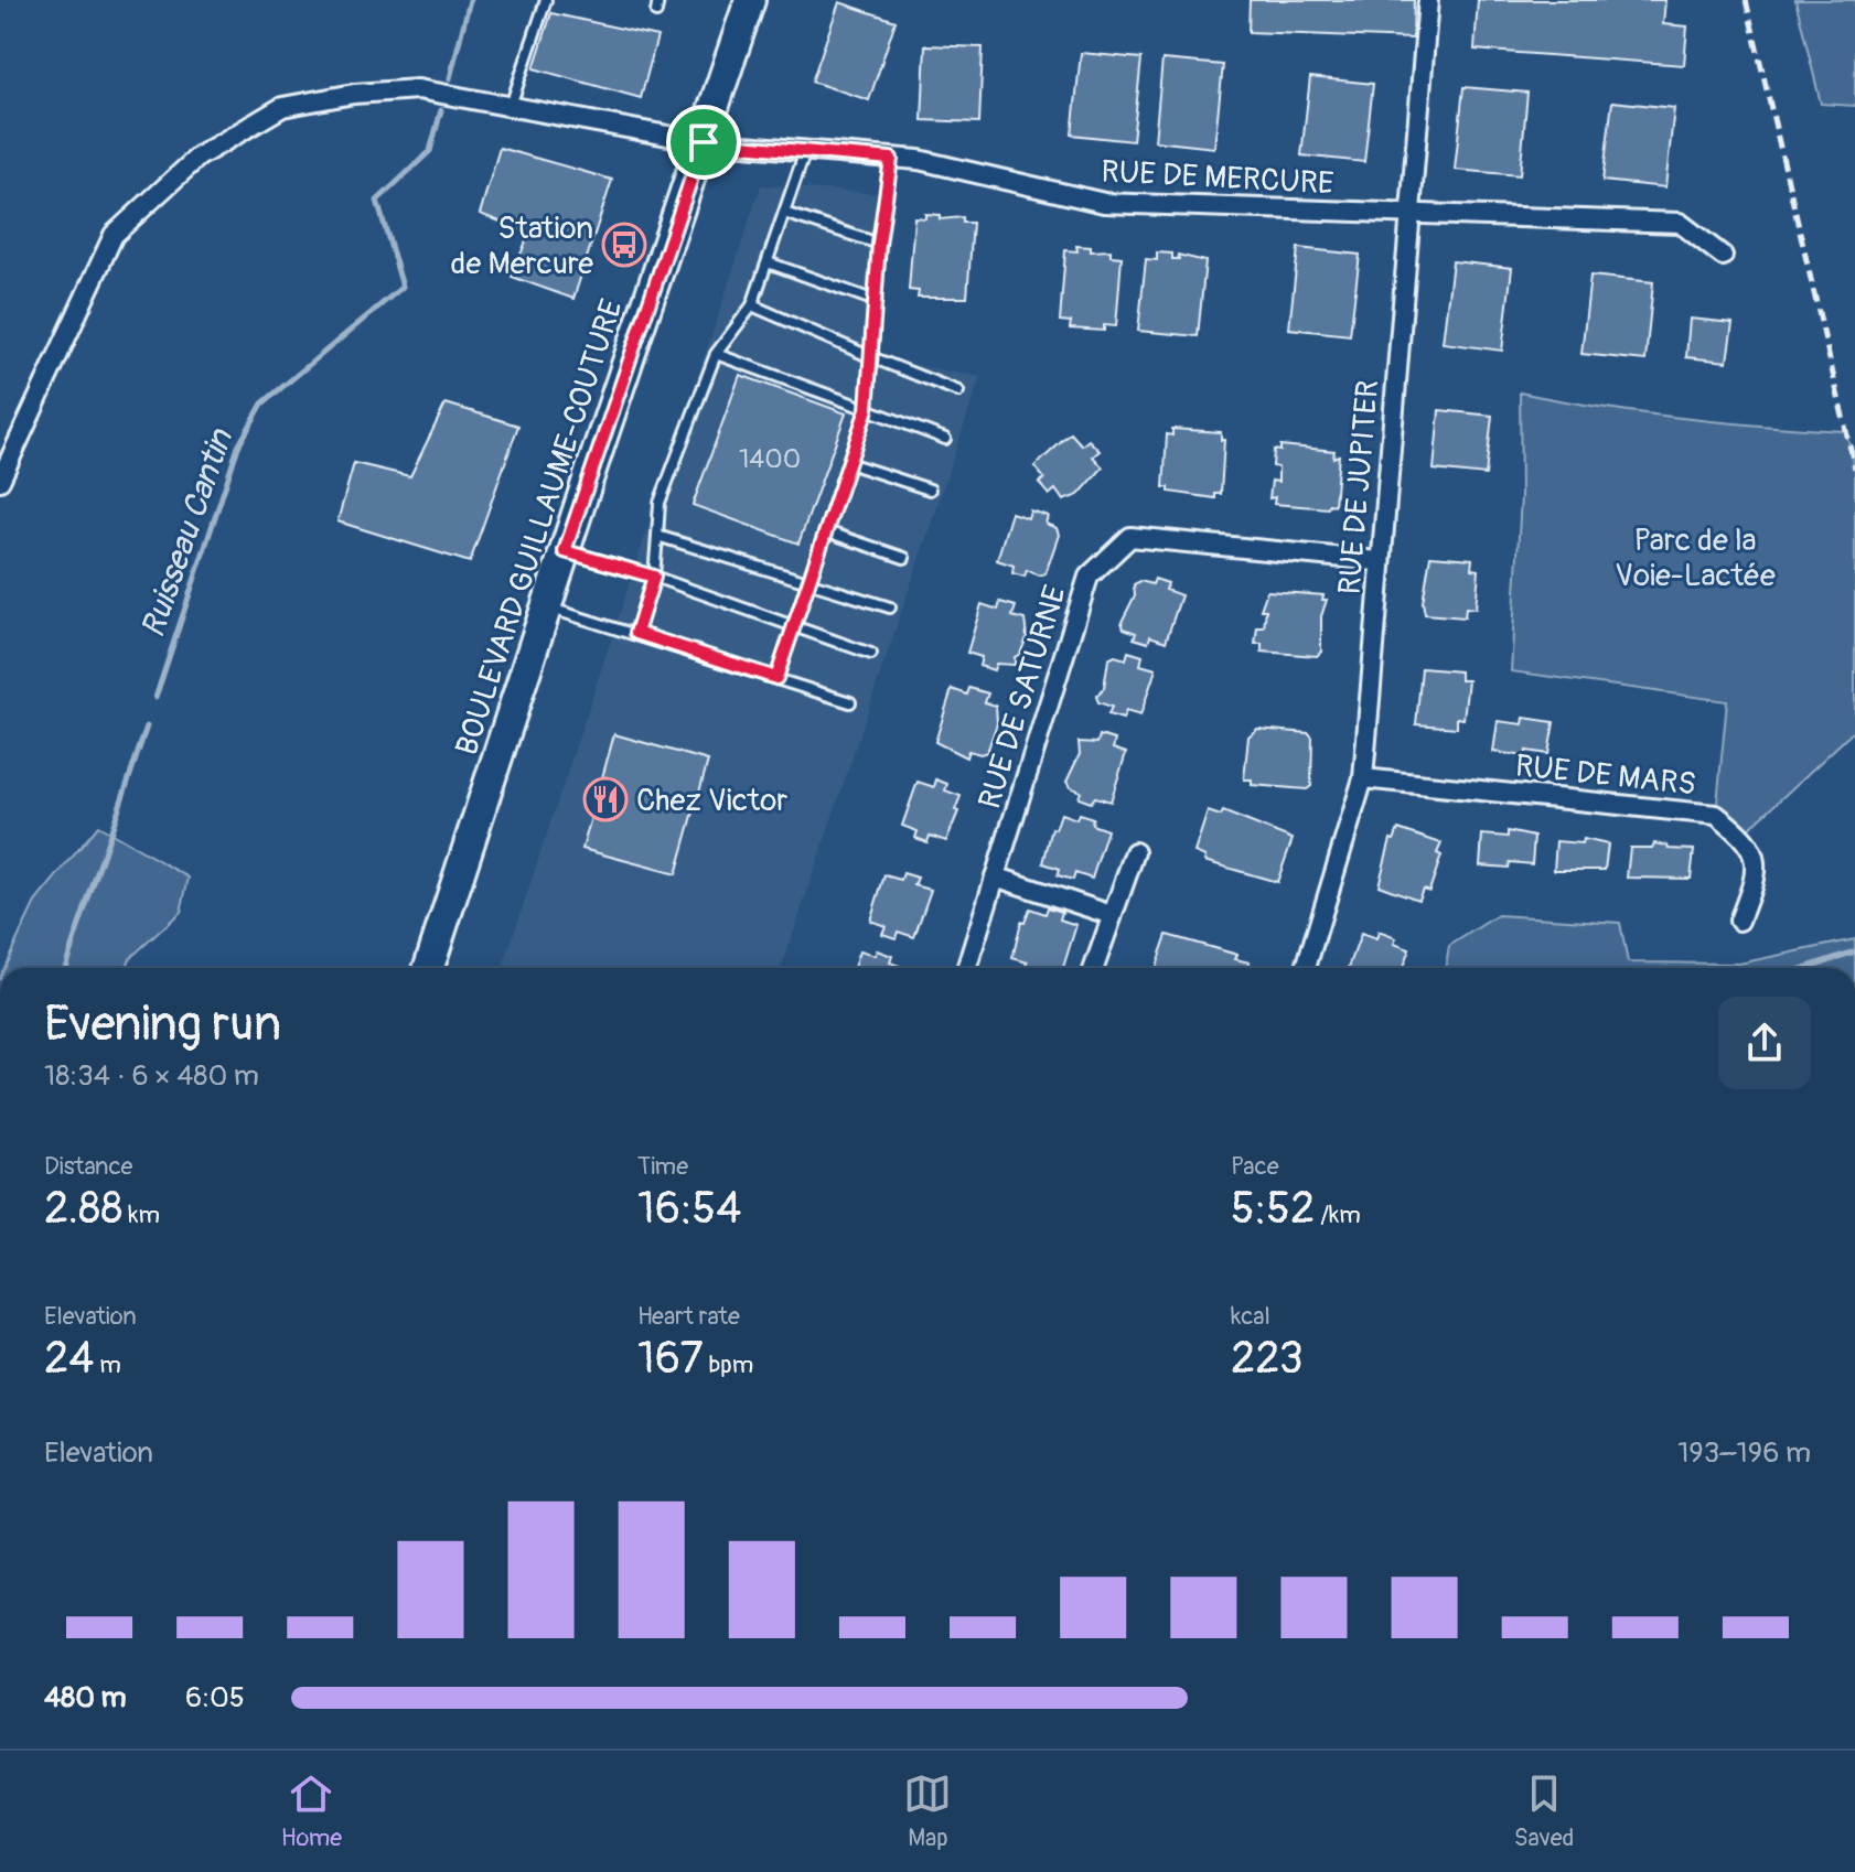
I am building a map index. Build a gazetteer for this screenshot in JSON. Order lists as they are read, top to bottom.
{
  "streets": {
    "main road": ["BOULEVARD GUILLAUME-COUTURE"],
    "street": [
      "RUE DE MERCURE",
      "RUE DE JUPITER",
      "RUE DE SATURNE",
      "RUE DE MARS"
    ]
  },
  "crossings": [
    ["RUE DE MERCURE", "RUE DE JUPITER"],
    ["RUE DE MERCURE", "BOULEVARD GUILLAUME-COUTURE"],
    ["RUE DE JUPITER", "RUE DE SATURNE"],
    ["RUE DE JUPITER", "RUE DE MARS"]
  ],
  "water": ["Ruisseau Cantin"],
  "parks": ["Parc de la Voie-Lactée"],
  "places": {
    "bus stop": ["Station de Mercure"],
    "restaurant": ["Chez Victor"]
  },
  "house_numbers": ["1400"],
  "page": {
    "heading": ["Evening run", "18:34 · 6 × 480 m"],
    "stats": [
      ["Distance", "2.88 km"],
      ["Time", "16:54"],
      ["Pace", "5:52 /km"],
      ["Elevation", "24 m"],
      ["Heart rate", "167 bpm"],
      ["kcal", "223"]
    ],
    "chart": ["Elevation", "193–196 m"],
    "list": [
      {
        "name": "480 m",
        "note": "6:05"
      }
    ],
    "tabs": ["Home", "Map", "Saved"]
  }
}
